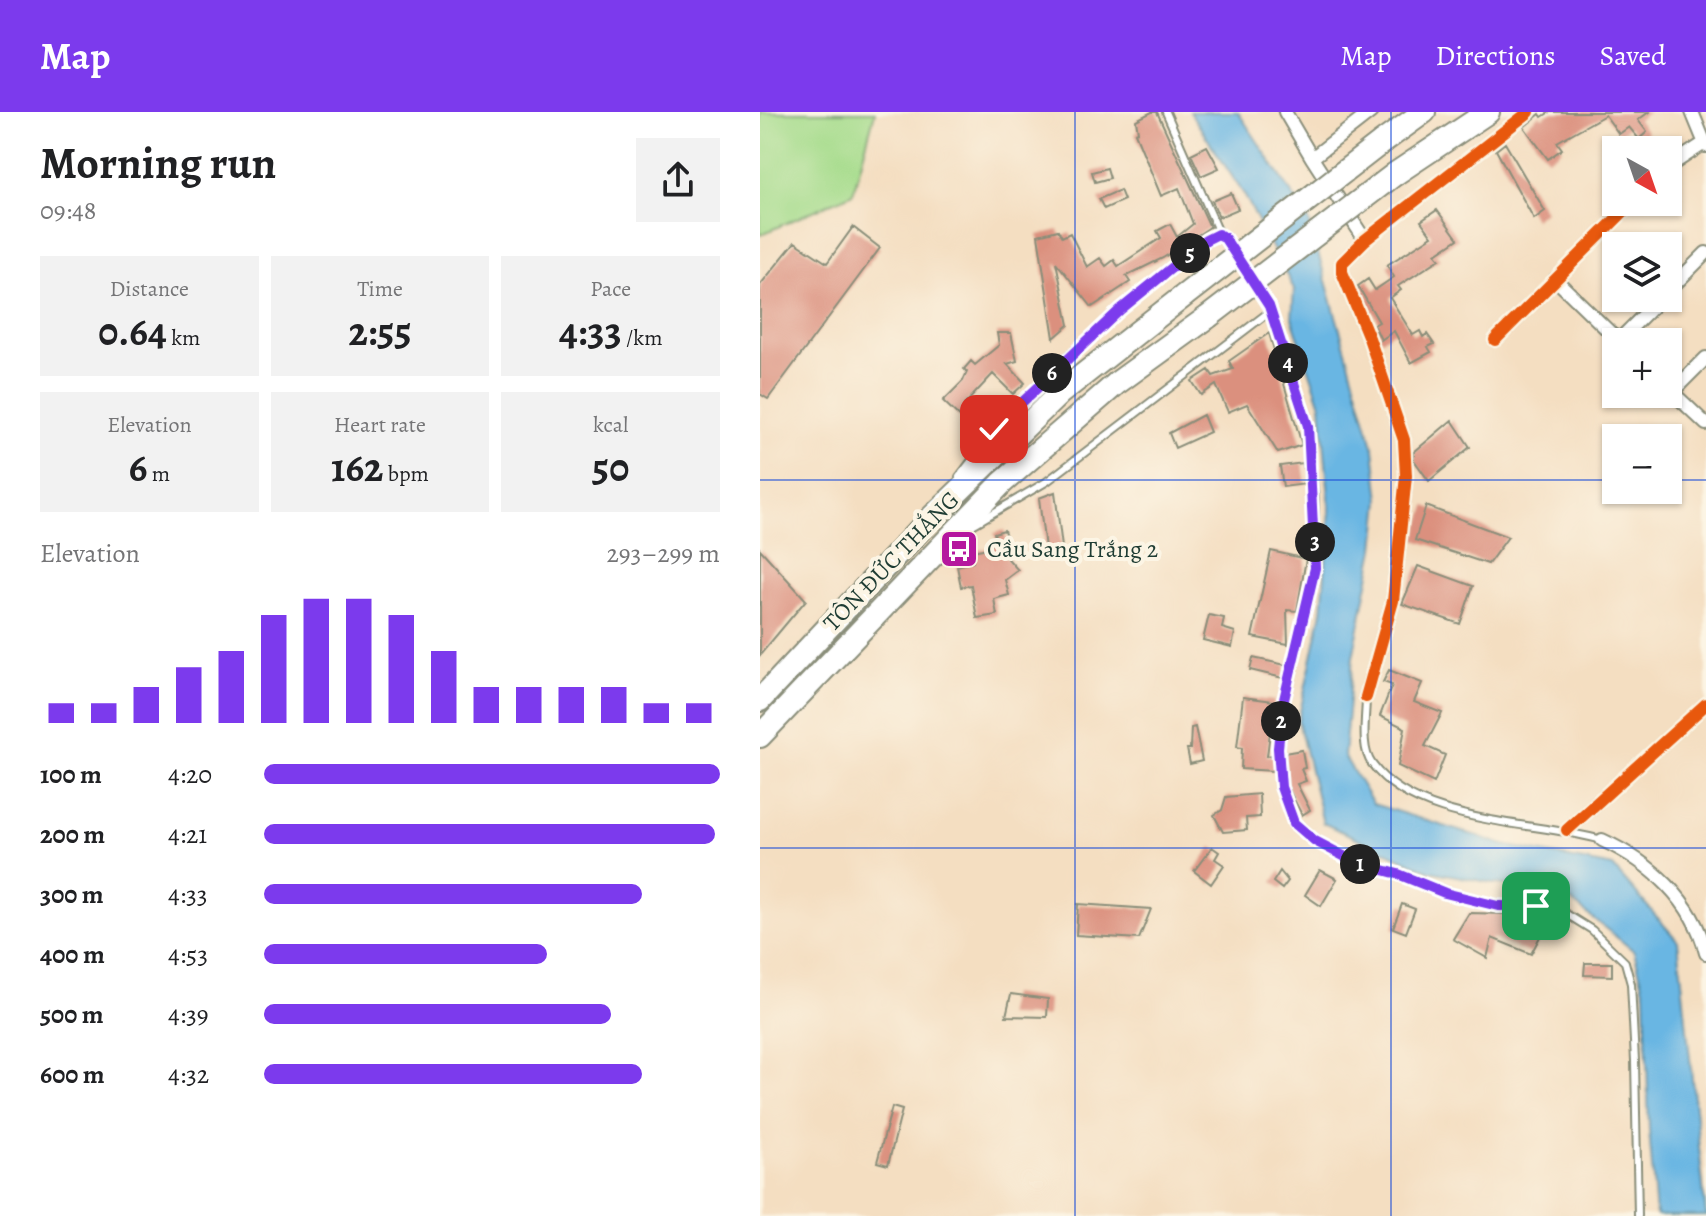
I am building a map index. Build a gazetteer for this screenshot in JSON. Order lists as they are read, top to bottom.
{
  "streets": {
    "highway": ["TÔN ĐỨC THẮNG"]
  },
  "places": {
    "bus stop": ["Cầu Sang Trắng 2"]
  },
  "north": "bottom right",
  "page": {
    "header": "Map",
    "nav": ["Map", "Directions", "Saved"],
    "heading": ["Morning run", "09:48"],
    "map_buttons": ["+", "−"],
    "pins": [
      "5",
      "4",
      "6",
      "3",
      "2",
      "1"
    ],
    "stats": [
      ["Distance", "0.64 km"],
      ["Time", "2:55"],
      ["Pace", "4:33 /km"],
      ["Elevation", "6 m"],
      ["Heart rate", "162 bpm"],
      ["kcal", "50"]
    ],
    "chart": ["Elevation", "293–299 m"],
    "list": [
      {
        "name": "100 m",
        "note": "4:20"
      },
      {
        "name": "200 m",
        "note": "4:21"
      },
      {
        "name": "300 m",
        "note": "4:33"
      },
      {
        "name": "400 m",
        "note": "4:53"
      },
      {
        "name": "500 m",
        "note": "4:39"
      },
      {
        "name": "600 m",
        "note": "4:32"
      }
    ]
  }
}
